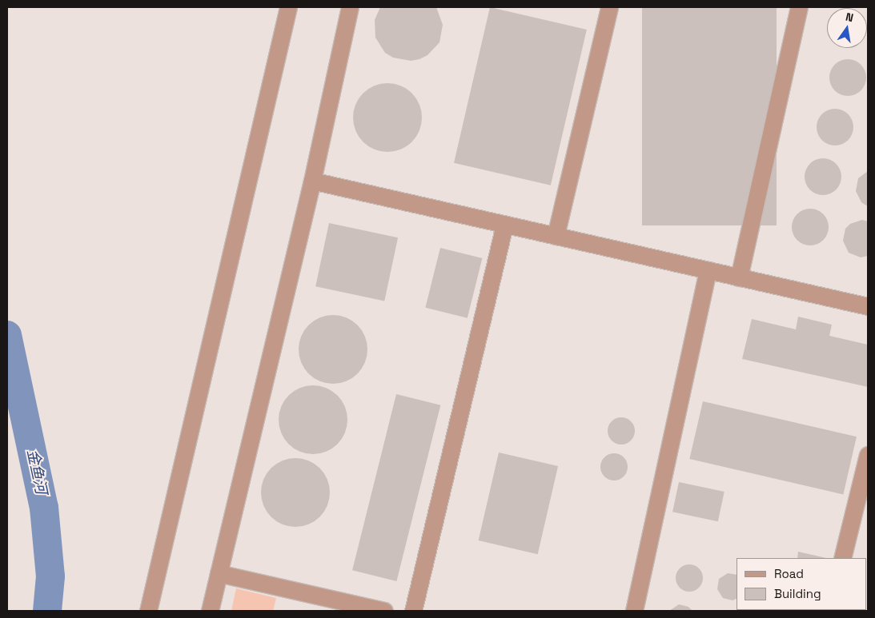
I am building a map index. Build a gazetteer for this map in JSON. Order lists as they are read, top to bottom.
{
  "water": ["金鱼河"],
  "legend": ["Road", "Building"],
  "north": "top"
}
